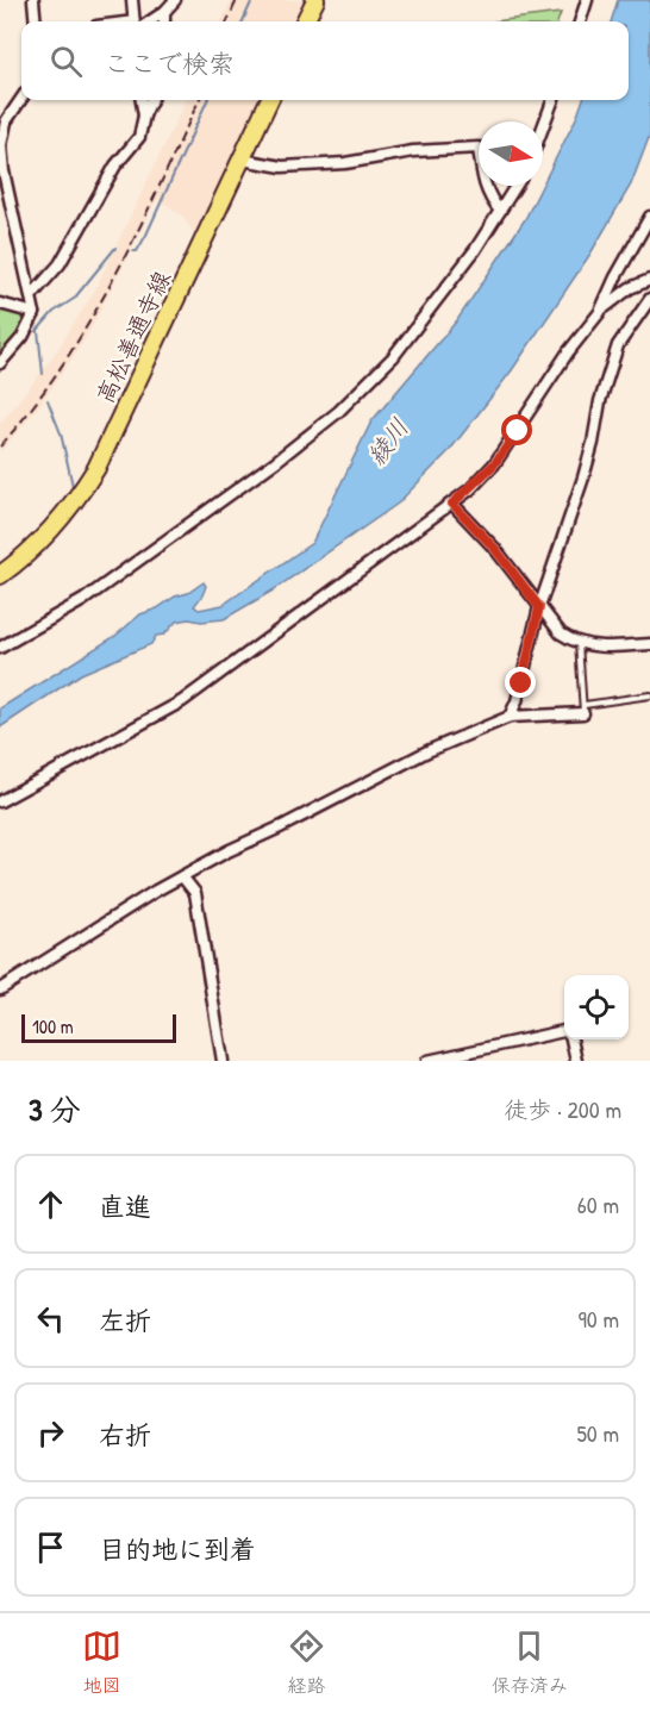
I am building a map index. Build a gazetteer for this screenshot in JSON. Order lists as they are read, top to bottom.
{
  "streets": {
    "main road": ["高松善通寺線"]
  },
  "water": ["綾川"],
  "scale_bar": "100 m",
  "north": "right",
  "page": {
    "search": "ここで検索",
    "scale": "100 m",
    "heading": ["3 分", "徒歩 · 200 m"],
    "list": [
      ["直進", "60 m"],
      ["左折", "90 m"],
      ["右折", "50 m"],
      "目的地に到着"
    ],
    "nav": ["地図", "経路", "保存済み"]
  }
}
